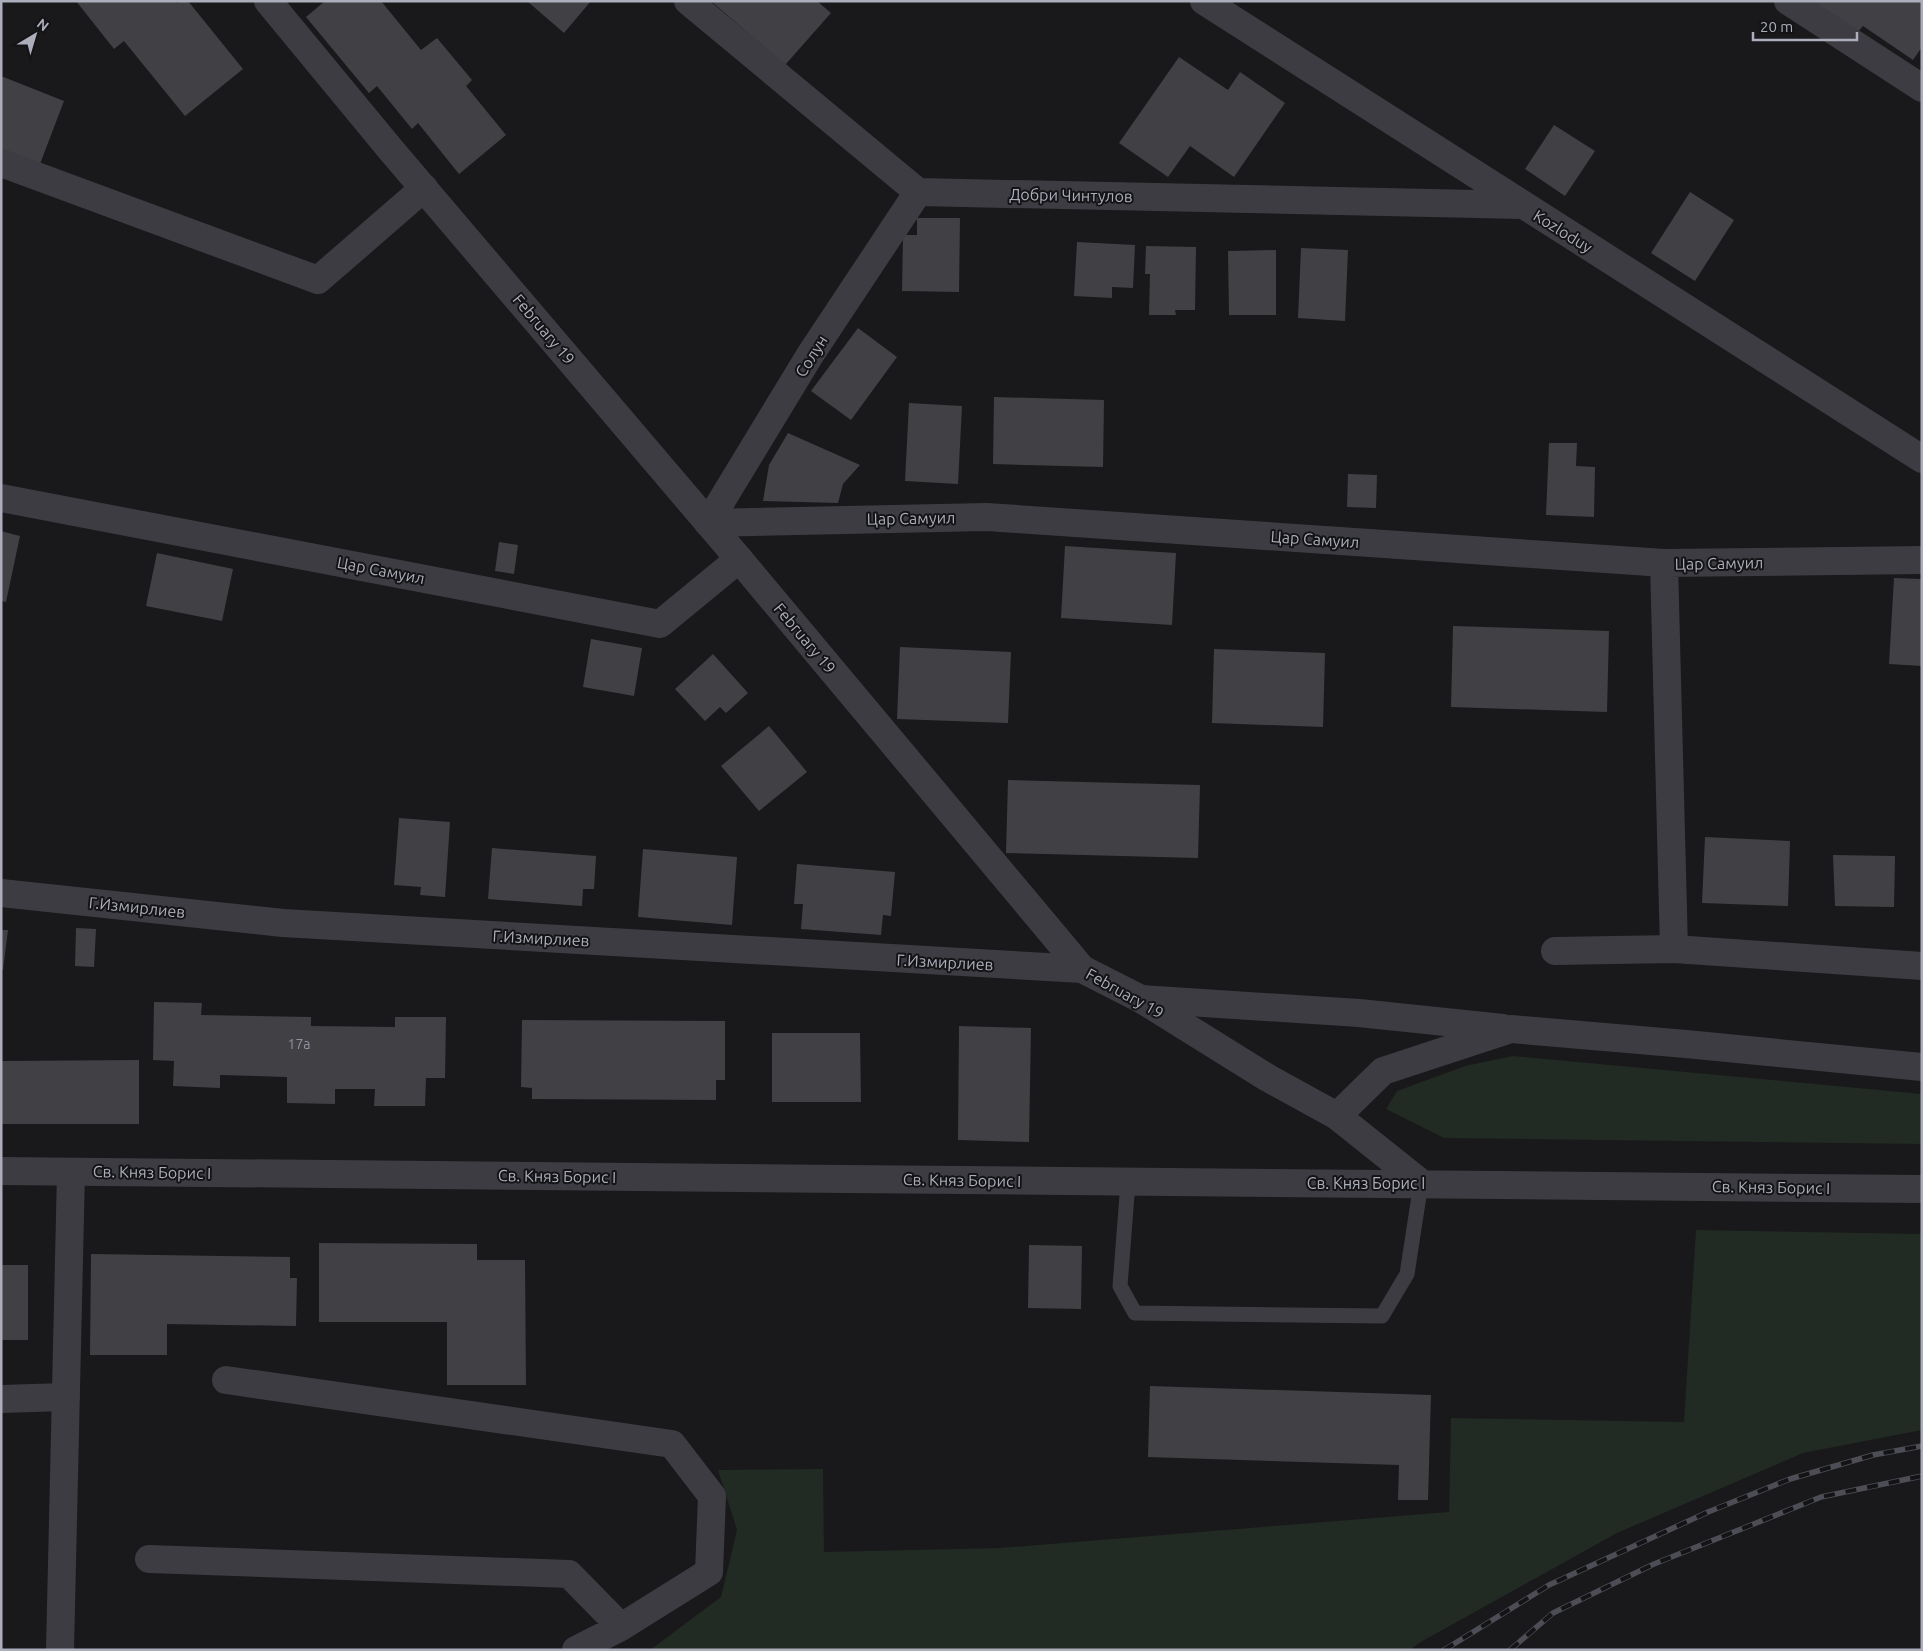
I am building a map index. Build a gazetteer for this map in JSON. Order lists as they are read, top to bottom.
{
  "streets": {
    "street": [
      "Добри Чинтулов",
      "Kozloduy",
      "February 19",
      "Солун",
      "Цар Самуил",
      "Г.Измирлиев",
      "Св. Княз Борис I"
    ]
  },
  "crossings": [
    ["Добри Чинтулов", "Kozloduy"],
    ["Добри Чинтулов", "Солун"],
    ["February 19", "Солун"],
    ["February 19", "Цар Самуил"],
    ["February 19", "Г.Измирлиев"],
    ["February 19", "Св. Княз Борис I"],
    ["Солун", "Цар Самуил"]
  ],
  "house_numbers": ["17a"],
  "scale_bar": "20 m",
  "north": "top right"
}
